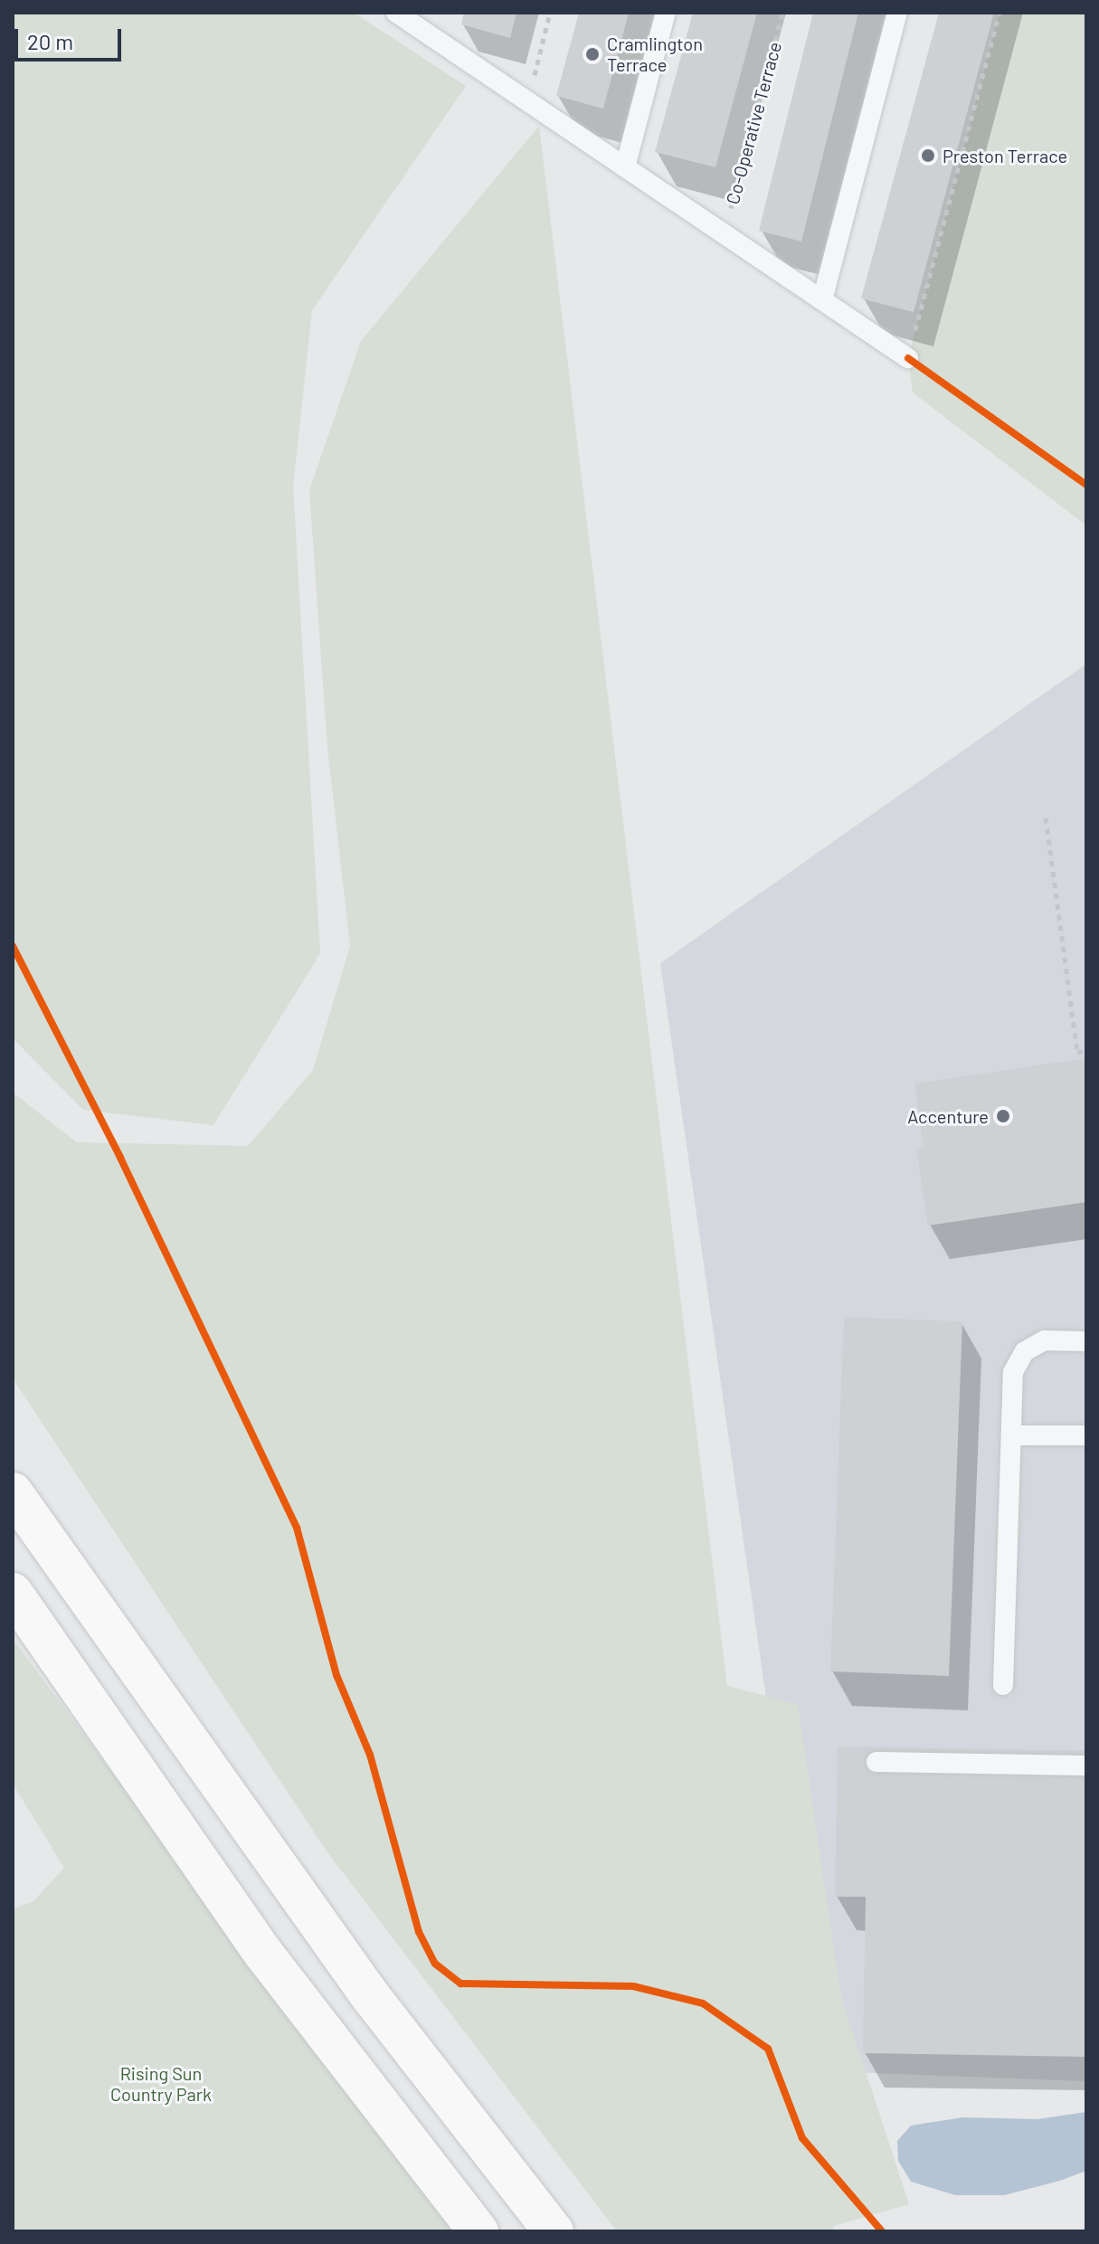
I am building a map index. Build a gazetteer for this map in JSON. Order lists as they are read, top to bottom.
{
  "streets": {
    "path": ["Co-Operative Terrace"]
  },
  "parks": ["Rising Sun Country Park"],
  "places": ["Cramlington Terrace", "Preston Terrace", "Accenture"],
  "scale_bar": "20 m"
}
